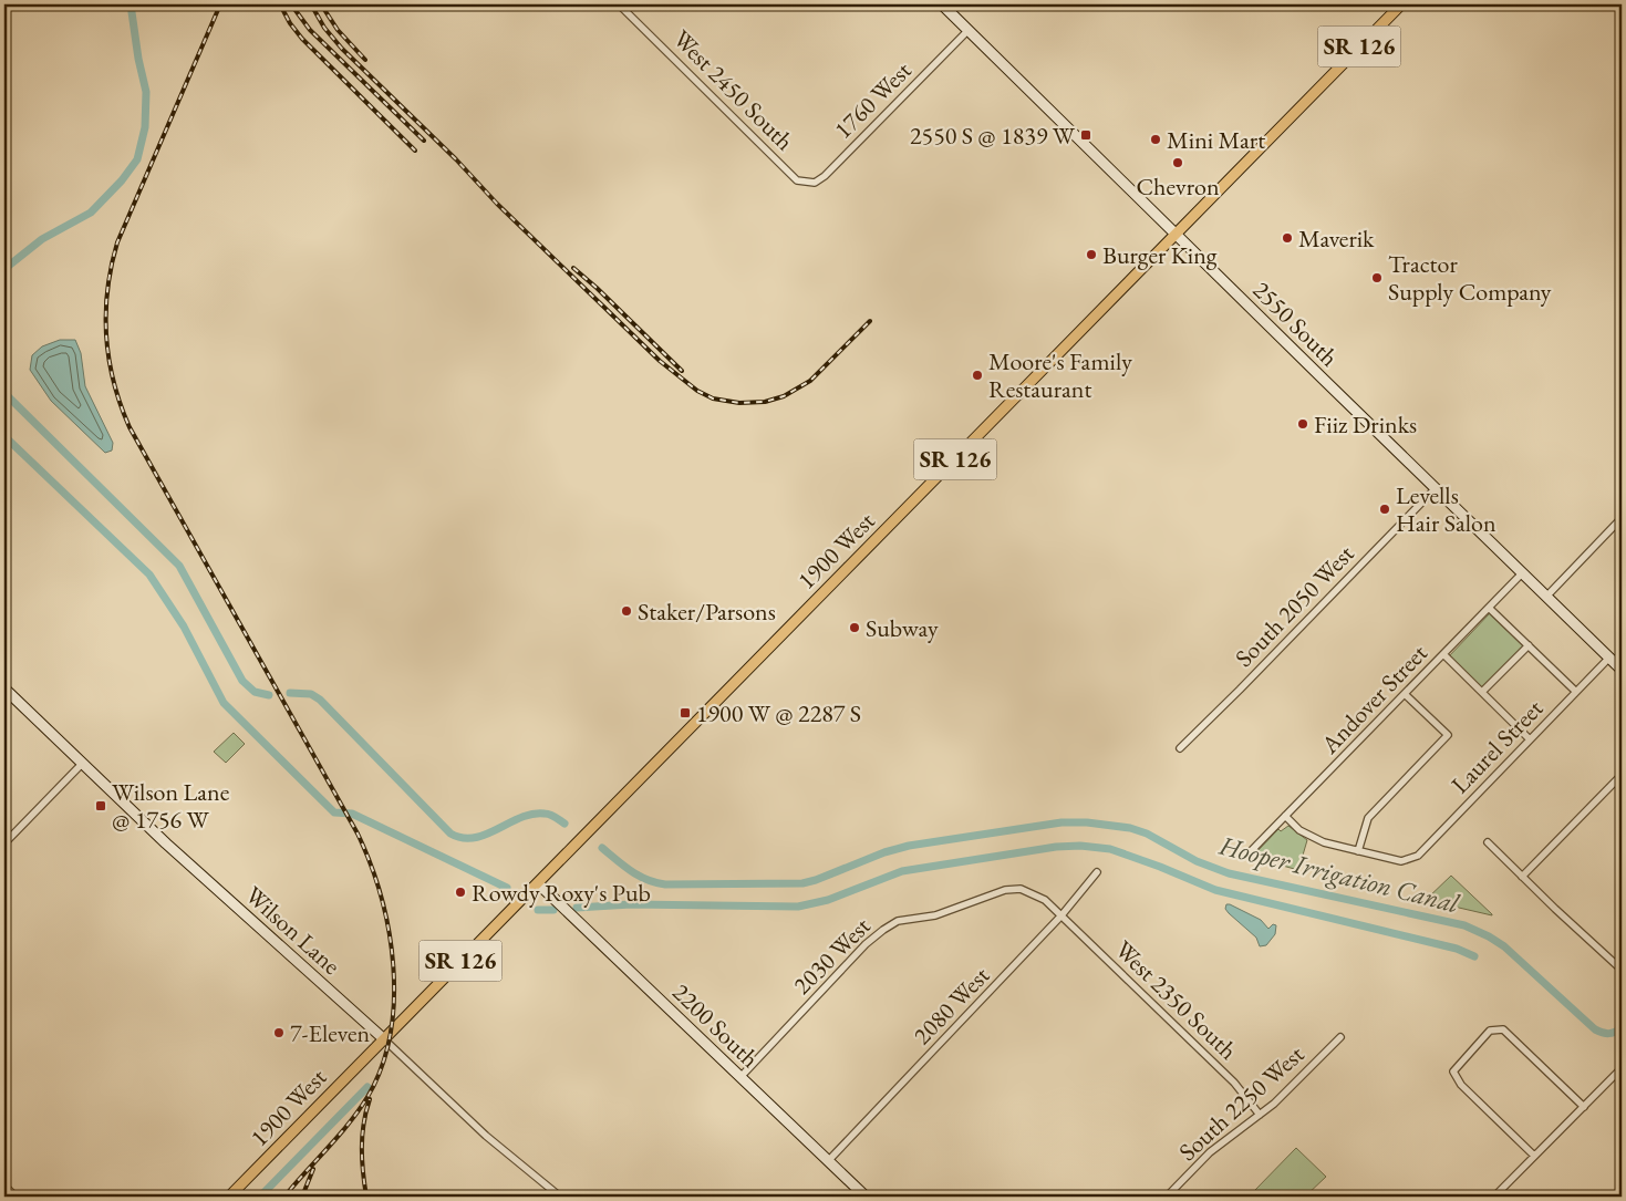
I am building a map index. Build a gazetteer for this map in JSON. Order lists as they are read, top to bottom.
{
  "streets": {
    "main road": ["SR 126", "1900 West"],
    "street": [
      "West 2450 South",
      "1760 West",
      "2550 South",
      "South 2050 West",
      "Andover Street",
      "Laurel Street",
      "Wilson Lane",
      "2030 West",
      "West 2350 South",
      "2080 West",
      "2200 South",
      "South 2250 West"
    ]
  },
  "crossings": [
    ["West 2450 South", "1760 West"],
    ["1760 West", "2550 South"],
    ["2550 South", "1900 West"],
    ["2550 South", "South 2050 West"],
    ["2550 South", "Andover Street"],
    ["2550 South", "Laurel Street"],
    ["1900 West", "Wilson Lane"],
    ["1900 West", "2200 South"],
    ["2030 West", "West 2350 South"],
    ["2030 West", "2080 West"],
    ["2030 West", "2200 South"],
    ["West 2350 South", "2080 West"],
    ["West 2350 South", "South 2250 West"],
    ["2080 West", "2200 South"]
  ],
  "water": ["Hooper Irrigation Canal"],
  "places": {
    "transit": ["2550 S @ 1839 W", "1900 W @ 2287 S", "Wilson Lane @ 1756 W"],
    "other": [
      "Mini Mart",
      "Chevron",
      "Maverik",
      "Burger King",
      "Tractor Supply Company",
      "Moore's Family Restaurant",
      "Fiiz Drinks",
      "Levells Hair Salon",
      "Staker/Parsons",
      "Subway",
      "Rowdy Roxy's Pub",
      "7-Eleven"
    ]
  }
}
